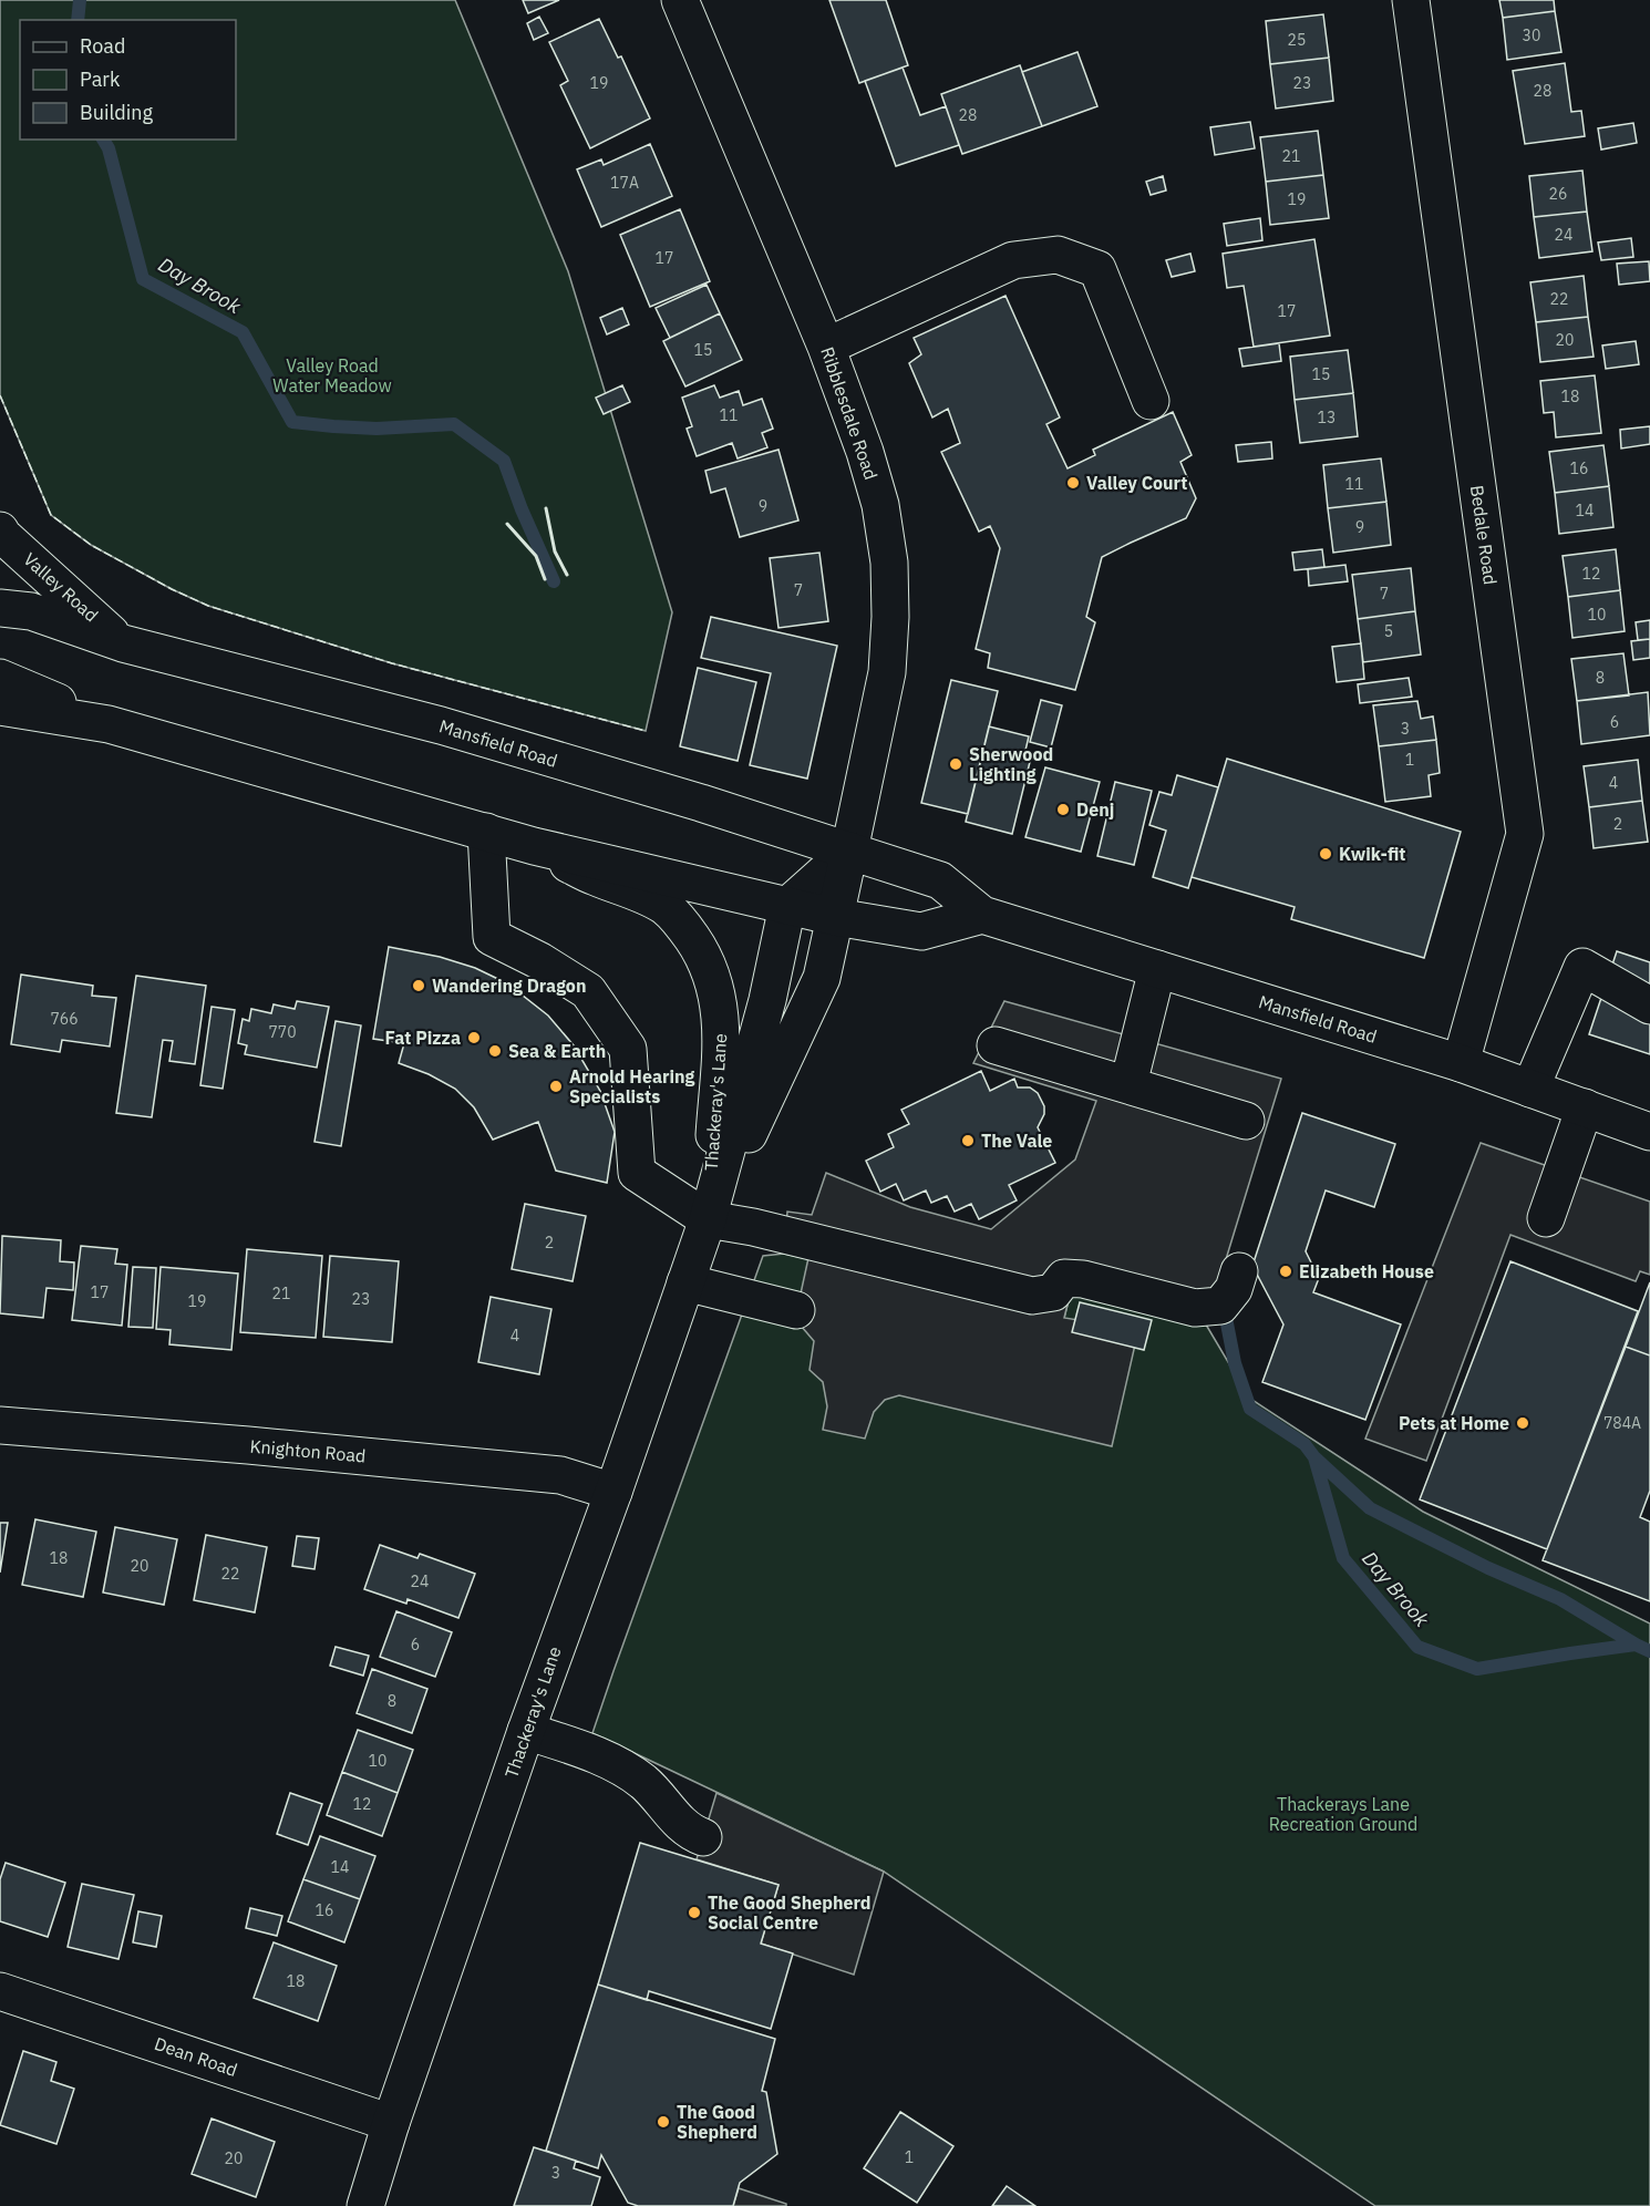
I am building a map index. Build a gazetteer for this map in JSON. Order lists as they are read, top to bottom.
{
  "streets": {
    "main road": [
      "Ribblesdale Road",
      "Bedale Road",
      "Valley Road",
      "Mansfield Road",
      "Thackeray's Lane",
      "Knighton Road",
      "Dean Road"
    ]
  },
  "crossings": [
    ["Ribblesdale Road", "Mansfield Road"],
    ["Ribblesdale Road", "Thackeray's Lane"],
    ["Bedale Road", "Mansfield Road"],
    ["Valley Road", "Mansfield Road"],
    ["Thackeray's Lane", "Knighton Road"],
    ["Thackeray's Lane", "Dean Road"]
  ],
  "water": ["Day Brook"],
  "parks": ["Valley Road Water Meadow", "Thackerays Lane Recreation Ground"],
  "places": [
    "Valley Court",
    "Sherwood Lighting",
    "Denj",
    "Kwik-fit",
    "Wandering Dragon",
    "Fat Pizza",
    "Sea & Earth",
    "Arnold Hearing Specialists",
    "The Vale",
    "Elizabeth House",
    "Pets at Home",
    "The Good Shepherd Social Centre",
    "The Good Shepherd"
  ],
  "house_numbers": [
    "30",
    "25",
    "19",
    "23",
    "28",
    "28",
    "21",
    "17A",
    "26",
    "19",
    "24",
    "17",
    "22",
    "17",
    "20",
    "15",
    "15",
    "18",
    "11",
    "13",
    "16",
    "11",
    "9",
    "14",
    "9",
    "12",
    "7",
    "7",
    "10",
    "5",
    "8",
    "6",
    "3",
    "1",
    "4",
    "2",
    "766",
    "770",
    "2",
    "17",
    "21",
    "23",
    "19",
    "4",
    "784A",
    "18",
    "20",
    "22",
    "24",
    "6",
    "8",
    "10",
    "12",
    "14",
    "16",
    "18",
    "1",
    "20",
    "3"
  ],
  "legend": ["Road", "Park", "Building"]
}
